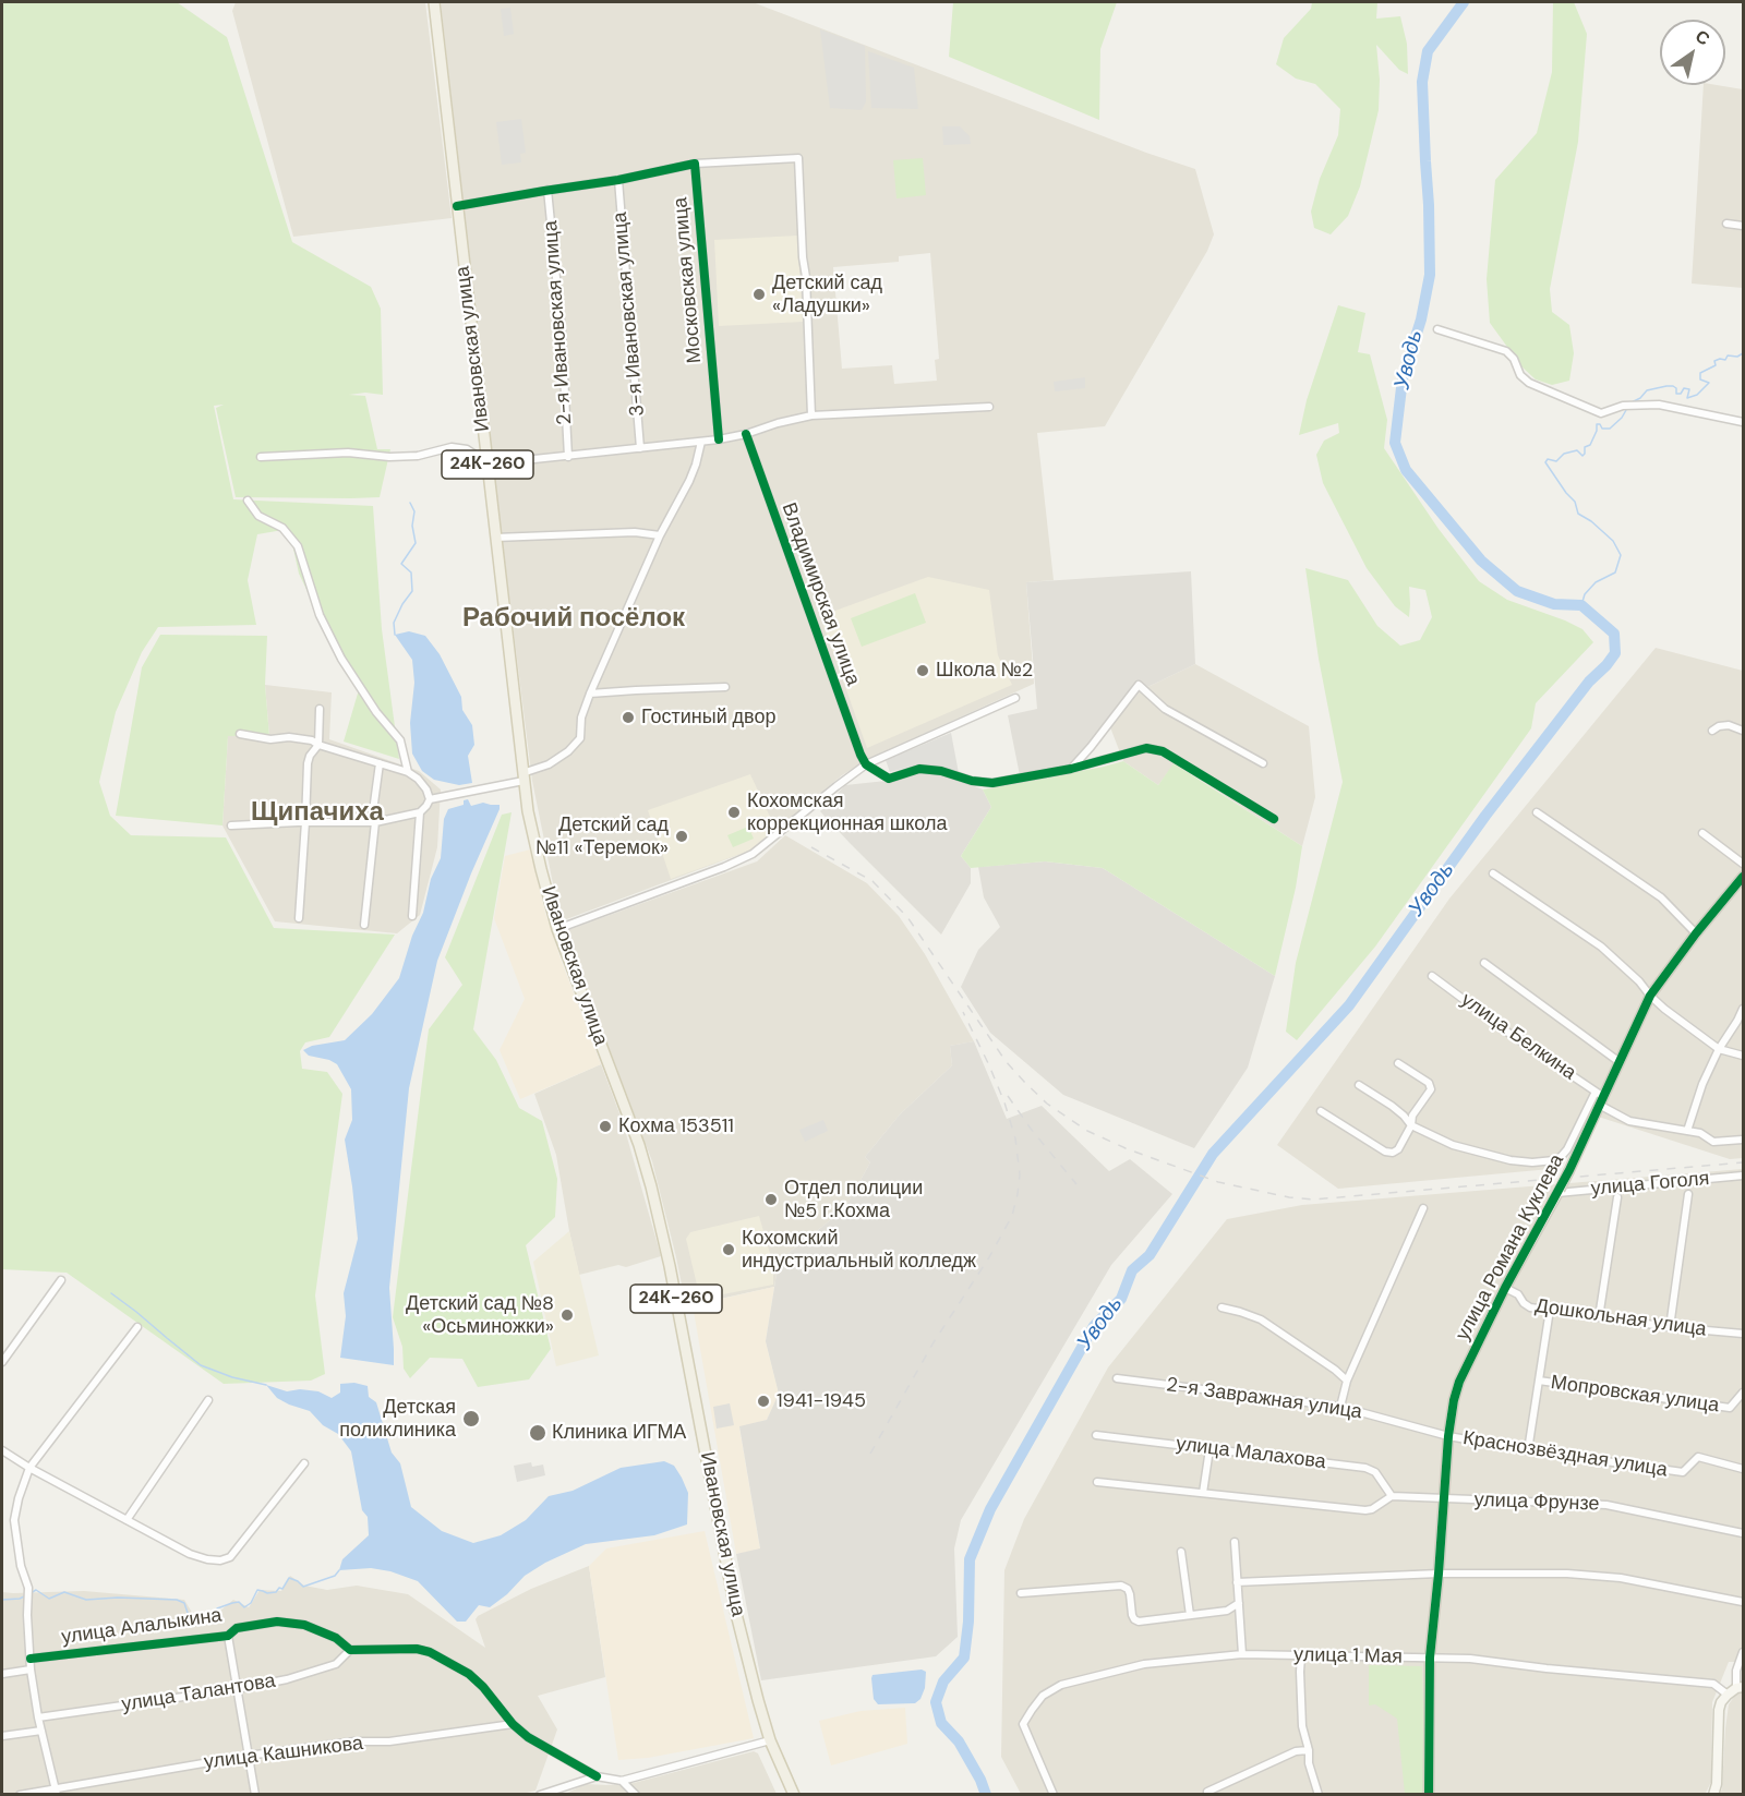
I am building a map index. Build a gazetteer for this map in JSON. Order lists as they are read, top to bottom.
{
  "streets": {
    "main road": ["Ивановская улица", "24К-260"],
    "street": [
      "Московская улица",
      "3-я Ивановская улица",
      "2-я Ивановская улица",
      "Владимирская улица",
      "улица Белкина",
      "улица Гоголя",
      "улица Романа Куклева",
      "Дошкольная улица",
      "Мопровская улица",
      "2-я Завражная улица",
      "улица Малахова",
      "Краснозвёздная улица",
      "улица Фрунзе",
      "улица Алалыкина",
      "улица 1 Мая",
      "улица Талантова",
      "улица Кашникова"
    ]
  },
  "crossings": [
    ["Московская улица", "3-я Ивановская улица"],
    ["Московская улица", "2-я Ивановская улица"],
    ["Московская улица", "Ивановская улица"],
    ["улица Белкина", "улица Романа Куклева"],
    ["улица Гоголя", "улица Романа Куклева"],
    ["улица Романа Куклева", "Дошкольная улица"],
    ["улица Романа Куклева", "2-я Завражная улица"],
    ["улица Романа Куклева", "Краснозвёздная улица"],
    ["улица Романа Куклева", "улица Фрунзе"],
    ["улица Романа Куклева", "улица 1 Мая"],
    ["2-я Завражная улица", "Краснозвёздная улица"],
    ["улица Малахова", "улица Фрунзе"],
    ["улица Алалыкина", "улица Талантова"]
  ],
  "districts": ["Рабочий посёлок", "Щипачиха"],
  "water": ["Уводь"],
  "places": [
    "Детский сад «Ладушки»",
    "Школа №2",
    "Гостиный двор",
    "Кохомская коррекционная школа",
    "Детский сад №11 «Теремок»",
    "Кохма 153511",
    "Отдел полиции №5 г.Кохма",
    "Кохомский индустриальный колледж",
    "Детский сад №8 «Осьминожки»",
    "1941-1945",
    "Детская поликлиника",
    "Клиника ИГМА"
  ],
  "north": "top right"
}
